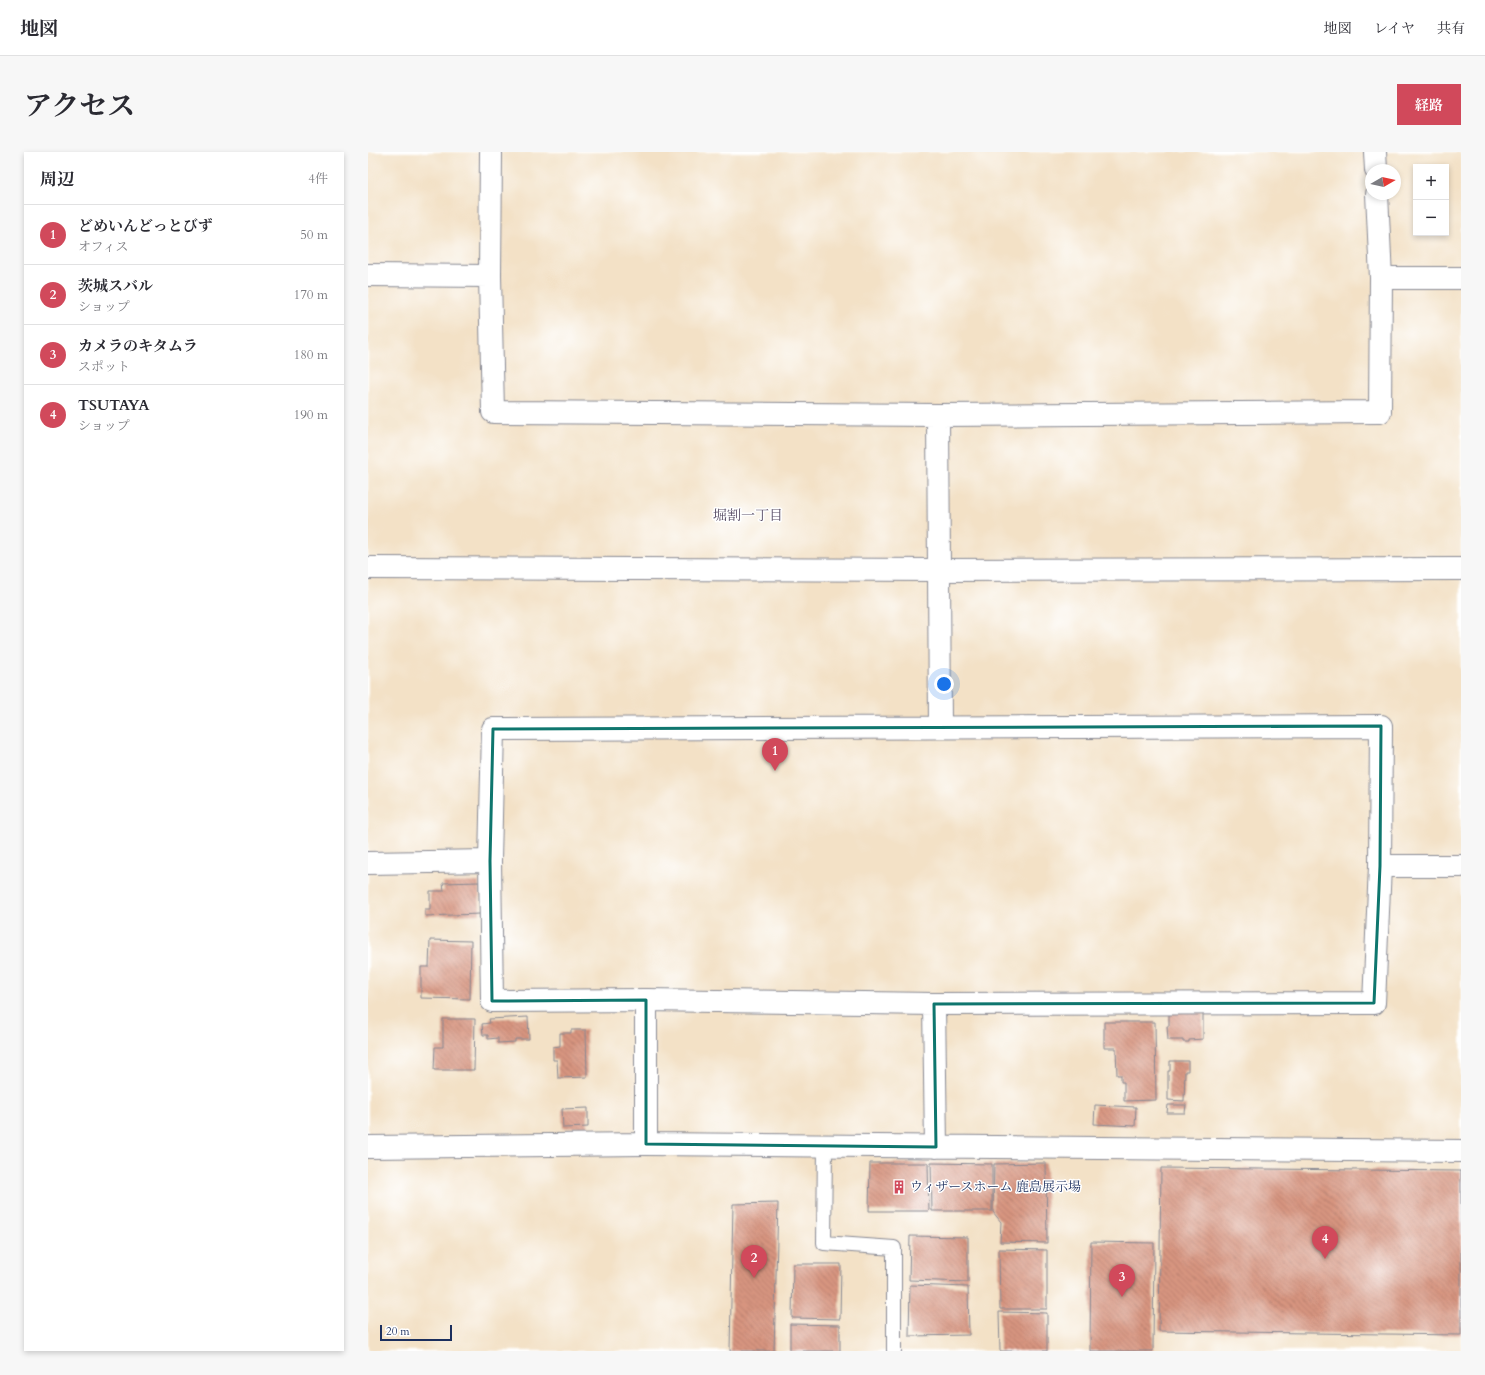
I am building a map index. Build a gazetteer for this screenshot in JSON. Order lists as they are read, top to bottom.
{
  "districts": ["堀割一丁目"],
  "places": {
    "building": ["ウィザースホーム 鹿島展示場"]
  },
  "scale_bar": "20 m",
  "north": "right",
  "page": {
    "header": "地図",
    "nav": ["地図", "レイヤ", "共有"],
    "title": "アクセス",
    "buttons": "経路",
    "heading": ["周辺", "4件"],
    "map_buttons": ["+", "−"],
    "list": [
      {
        "mark": "1",
        "name": "どめいんどっとびず",
        "note": "オフィス",
        "value": "50 m"
      },
      {
        "mark": "2",
        "name": "茨城スバル",
        "note": "ショップ",
        "value": "170 m"
      },
      {
        "mark": "3",
        "name": "カメラのキタムラ",
        "note": "スポット",
        "value": "180 m"
      },
      {
        "mark": "4",
        "name": "TSUTAYA",
        "note": "ショップ",
        "value": "190 m"
      }
    ],
    "pins": [
      "1",
      "4",
      "2",
      "3"
    ],
    "scale": "20 m"
  }
}
